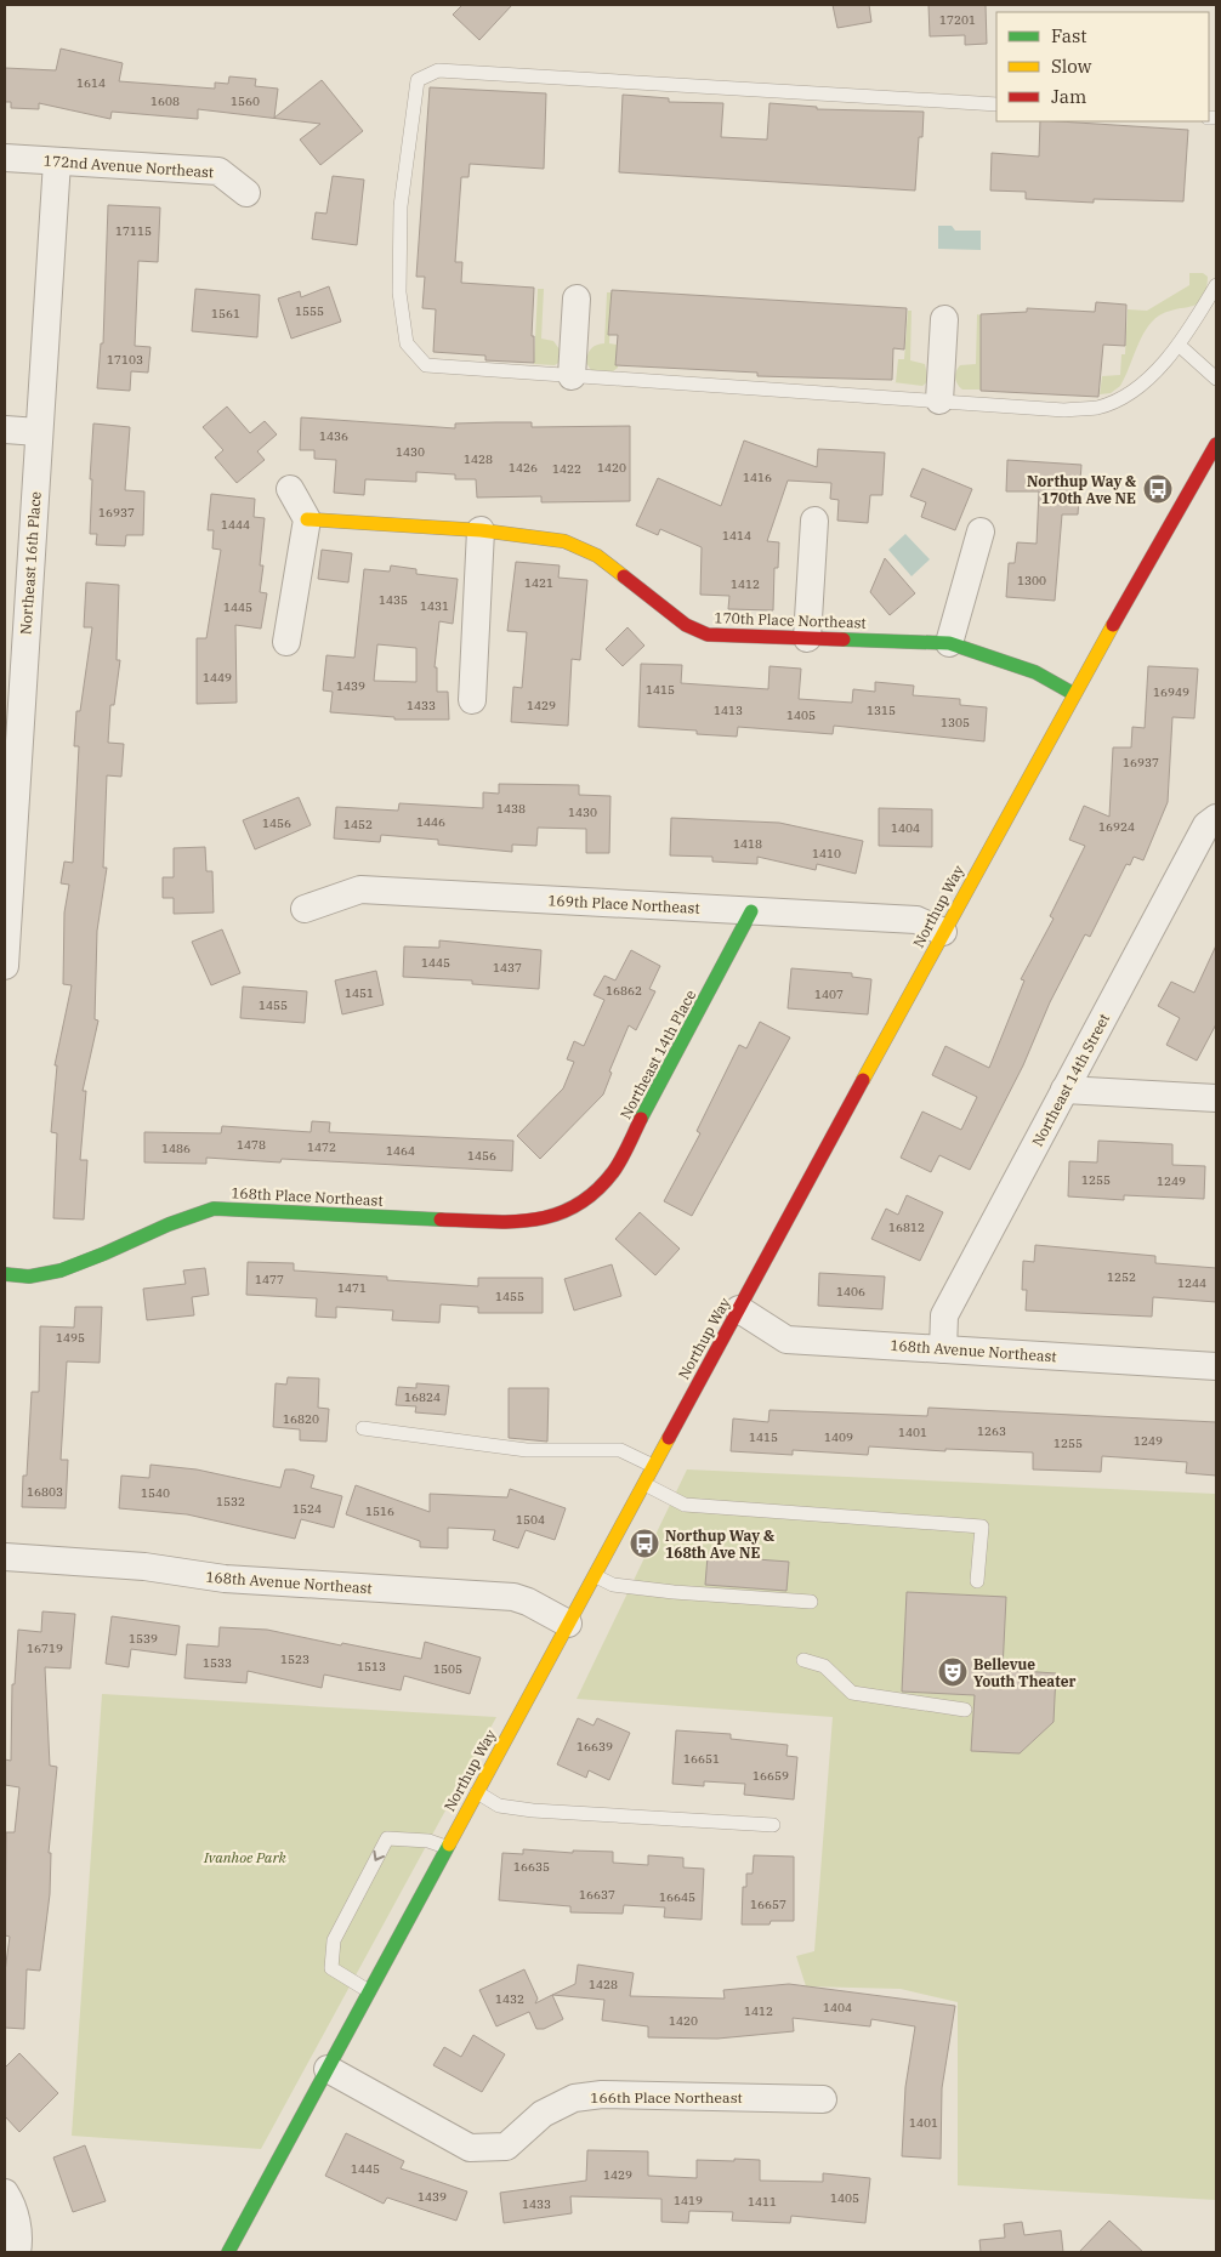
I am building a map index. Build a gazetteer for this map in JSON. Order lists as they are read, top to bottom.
{
  "streets": {
    "street": [
      "172nd Avenue Northeast",
      "Northeast 16th Place",
      "170th Place Northeast",
      "169th Place Northeast",
      "Northup Way",
      "Northeast 14th Place",
      "Northeast 14th Street",
      "168th Place Northeast",
      "168th Avenue Northeast",
      "166th Place Northeast"
    ]
  },
  "crossings": [
    ["172nd Avenue Northeast", "Northeast 16th Place"],
    ["170th Place Northeast", "Northup Way"],
    ["169th Place Northeast", "Northup Way"],
    ["169th Place Northeast", "Northeast 14th Place"],
    ["Northup Way", "168th Avenue Northeast"],
    ["Northup Way", "166th Place Northeast"],
    ["Northeast 14th Place", "168th Place Northeast"],
    ["Northeast 14th Street", "168th Avenue Northeast"]
  ],
  "parks": ["Ivanhoe Park"],
  "places": {
    "bus stop": ["Northup Way & 170th Ave NE", "Northup Way & 168th Ave NE"],
    "theatre": ["Bellevue Youth Theater"]
  },
  "house_numbers": [
    "17201",
    "1614",
    "1608",
    "1560",
    "17115",
    "1555",
    "1561",
    "17103",
    "1436",
    "1430",
    "1428",
    "1426",
    "1420",
    "1422",
    "1416",
    "16937",
    "1444",
    "1414",
    "1300",
    "1421",
    "1412",
    "1435",
    "1431",
    "1445",
    "1449",
    "1439",
    "1415",
    "16949",
    "1433",
    "1429",
    "1413",
    "1315",
    "1405",
    "1305",
    "16937",
    "1438",
    "1430",
    "1446",
    "1456",
    "1452",
    "16924",
    "1404",
    "1418",
    "1410",
    "1445",
    "1437",
    "16862",
    "1451",
    "1407",
    "1455",
    "1478",
    "1472",
    "1486",
    "1464",
    "1456",
    "1255",
    "1249",
    "16812",
    "1252",
    "1477",
    "1244",
    "1471",
    "1406",
    "1455",
    "1495",
    "16824",
    "16820",
    "1263",
    "1401",
    "1415",
    "1409",
    "1249",
    "1255",
    "16803",
    "1540",
    "1532",
    "1524",
    "1516",
    "1504",
    "1539",
    "16719",
    "1523",
    "1533",
    "1513",
    "1505",
    "16639",
    "16651",
    "16659",
    "16635",
    "16637",
    "16645",
    "16657",
    "1428",
    "1432",
    "1404",
    "1412",
    "1420",
    "1401",
    "1445",
    "1429",
    "1439",
    "1405",
    "1419",
    "1411",
    "1433"
  ],
  "legend": ["Fast", "Slow", "Jam"]
}
